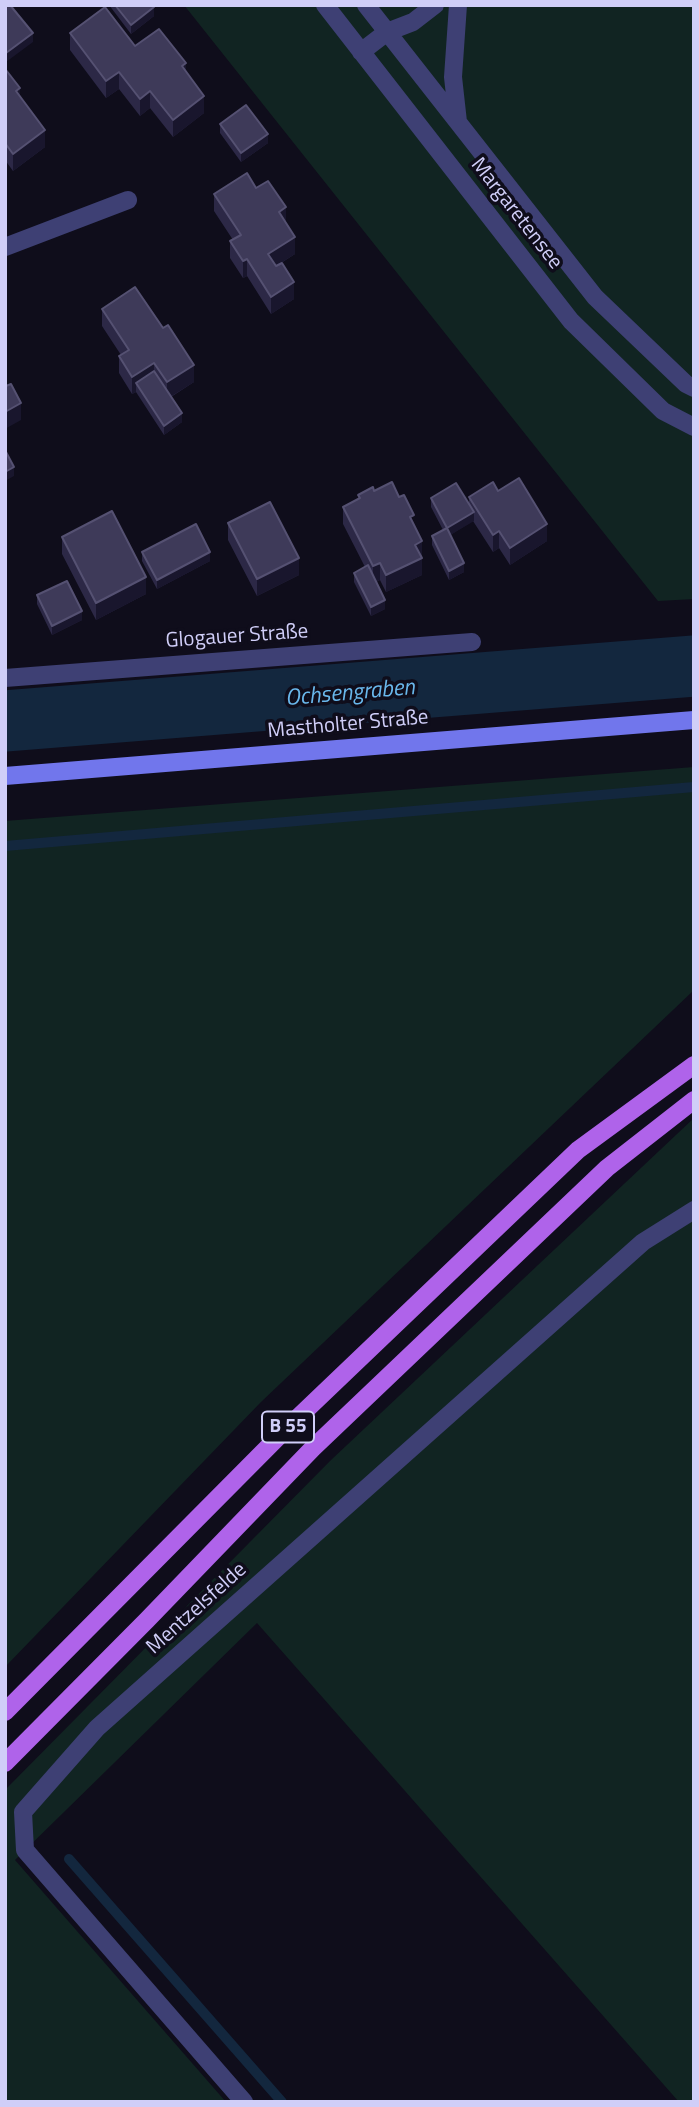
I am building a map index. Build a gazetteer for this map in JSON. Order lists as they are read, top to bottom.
{
  "streets": {
    "main road": ["B 55"],
    "street": [
      "Margaretensee",
      "Glogauer Straße",
      "Mastholter Straße",
      "Mentzelsfelde"
    ]
  },
  "water": ["Ochsengraben"]
}
